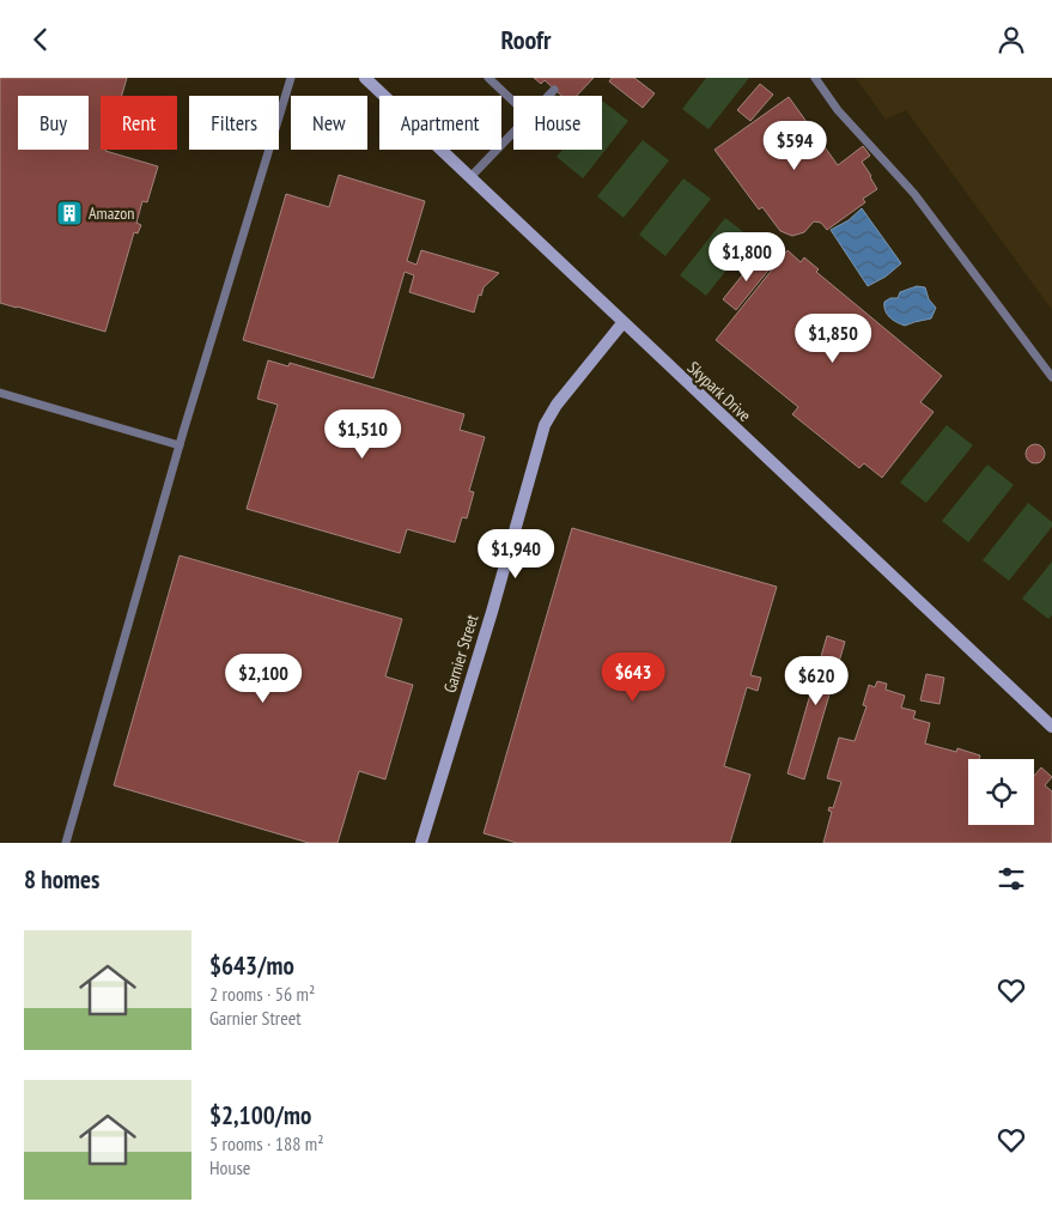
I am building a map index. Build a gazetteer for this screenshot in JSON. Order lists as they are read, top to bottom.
{
  "streets": {
    "main road": ["Skypark Drive", "Garnier Street"]
  },
  "crossings": [
    ["Skypark Drive", "Garnier Street"]
  ],
  "places": {
    "building": ["Amazon"]
  },
  "page": {
    "header": "Roofr",
    "chip": [
      "Buy",
      "Rent",
      "Filters",
      "New",
      "Apartment",
      "House"
    ],
    "price": [
      "$594",
      "$1,800",
      "$1,850",
      "$1,510",
      "$1,940",
      "$643",
      "$2,100",
      "$620"
    ],
    "heading": "8 homes",
    "list": [
      {
        "name": "$643/mo",
        "note": "2 rooms · 56 m² · Garnier Street"
      },
      {
        "name": "$2,100/mo",
        "note": "5 rooms · 188 m² · House"
      }
    ]
  }
}
